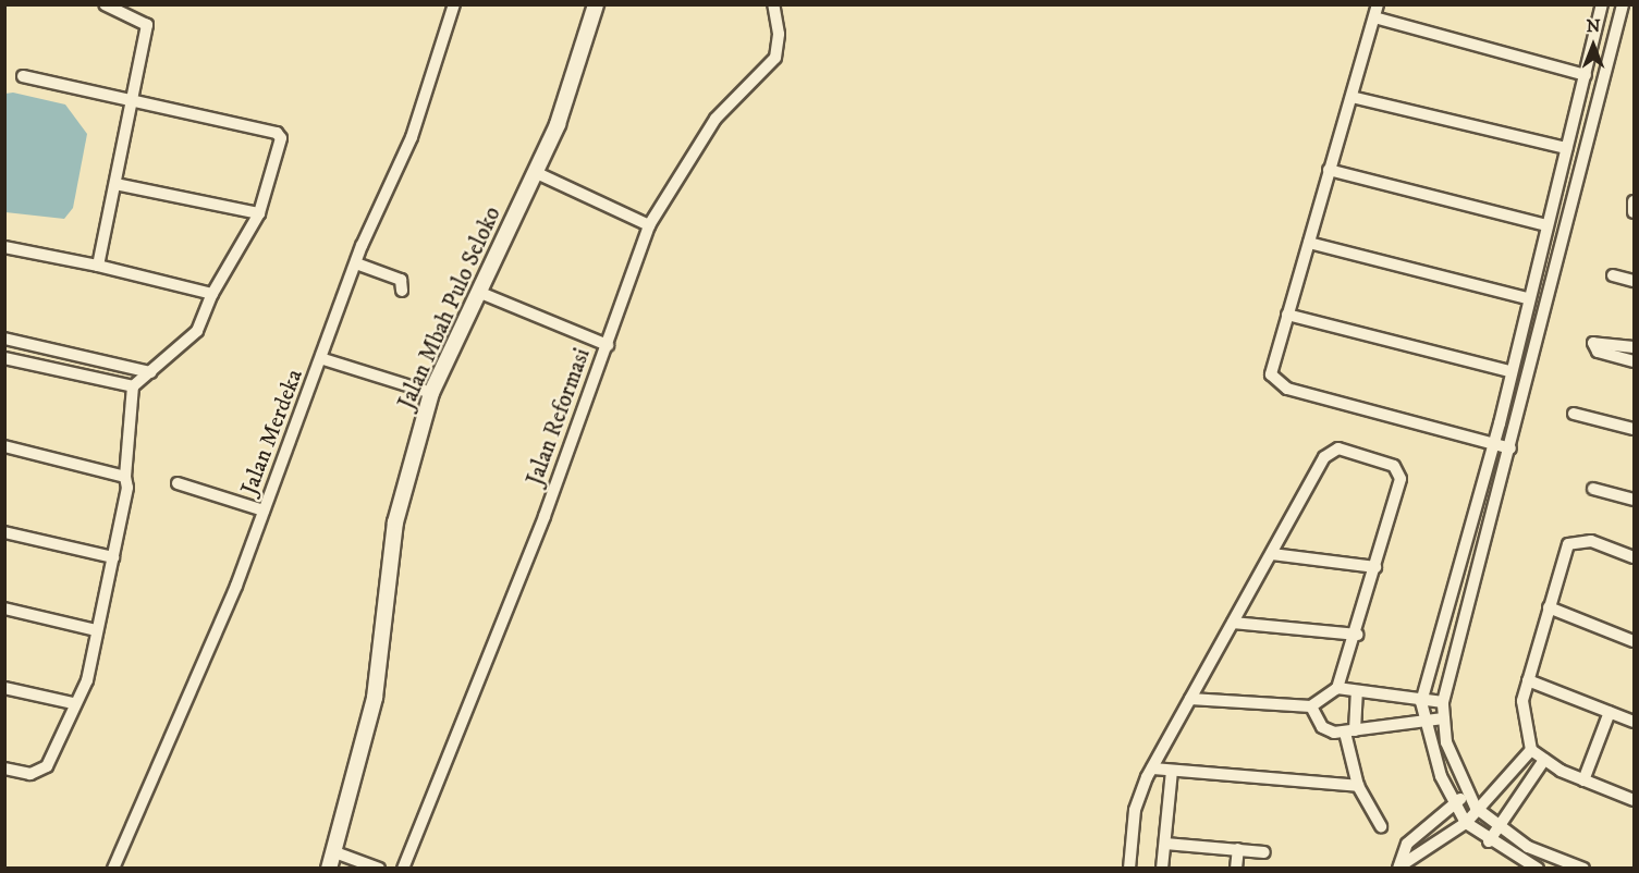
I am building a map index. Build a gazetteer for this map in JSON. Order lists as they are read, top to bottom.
{
  "streets": {
    "street": ["Jalan Mbah Pulo Seloko", "Jalan Reformasi", "Jalan Merdeka"]
  },
  "north": "top"
}
